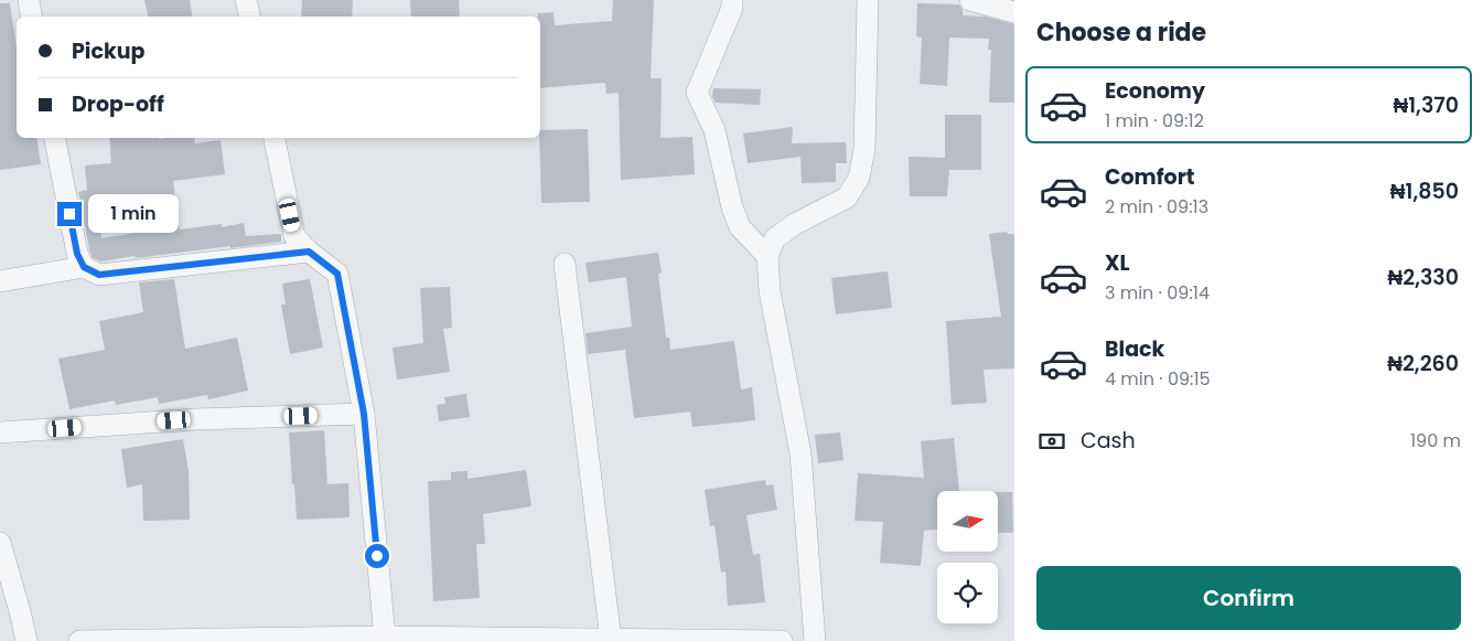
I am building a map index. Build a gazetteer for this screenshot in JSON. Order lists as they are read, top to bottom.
{
  "north": "right",
  "page": {
    "heading": "Choose a ride",
    "banner": ["Pickup", "Drop-off"],
    "list": [
      {
        "name": "Economy",
        "note": "1 min · 09:12",
        "value": "₦1,370"
      },
      {
        "name": "Comfort",
        "note": "2 min · 09:13",
        "value": "₦1,850"
      },
      {
        "name": "XL",
        "note": "3 min · 09:14",
        "value": "₦2,330"
      },
      {
        "name": "Black",
        "note": "4 min · 09:15",
        "value": "₦2,260"
      }
    ],
    "bubble": "1 min",
    "pay": ["Cash", "190 m"],
    "buttons": "Confirm"
  }
}
